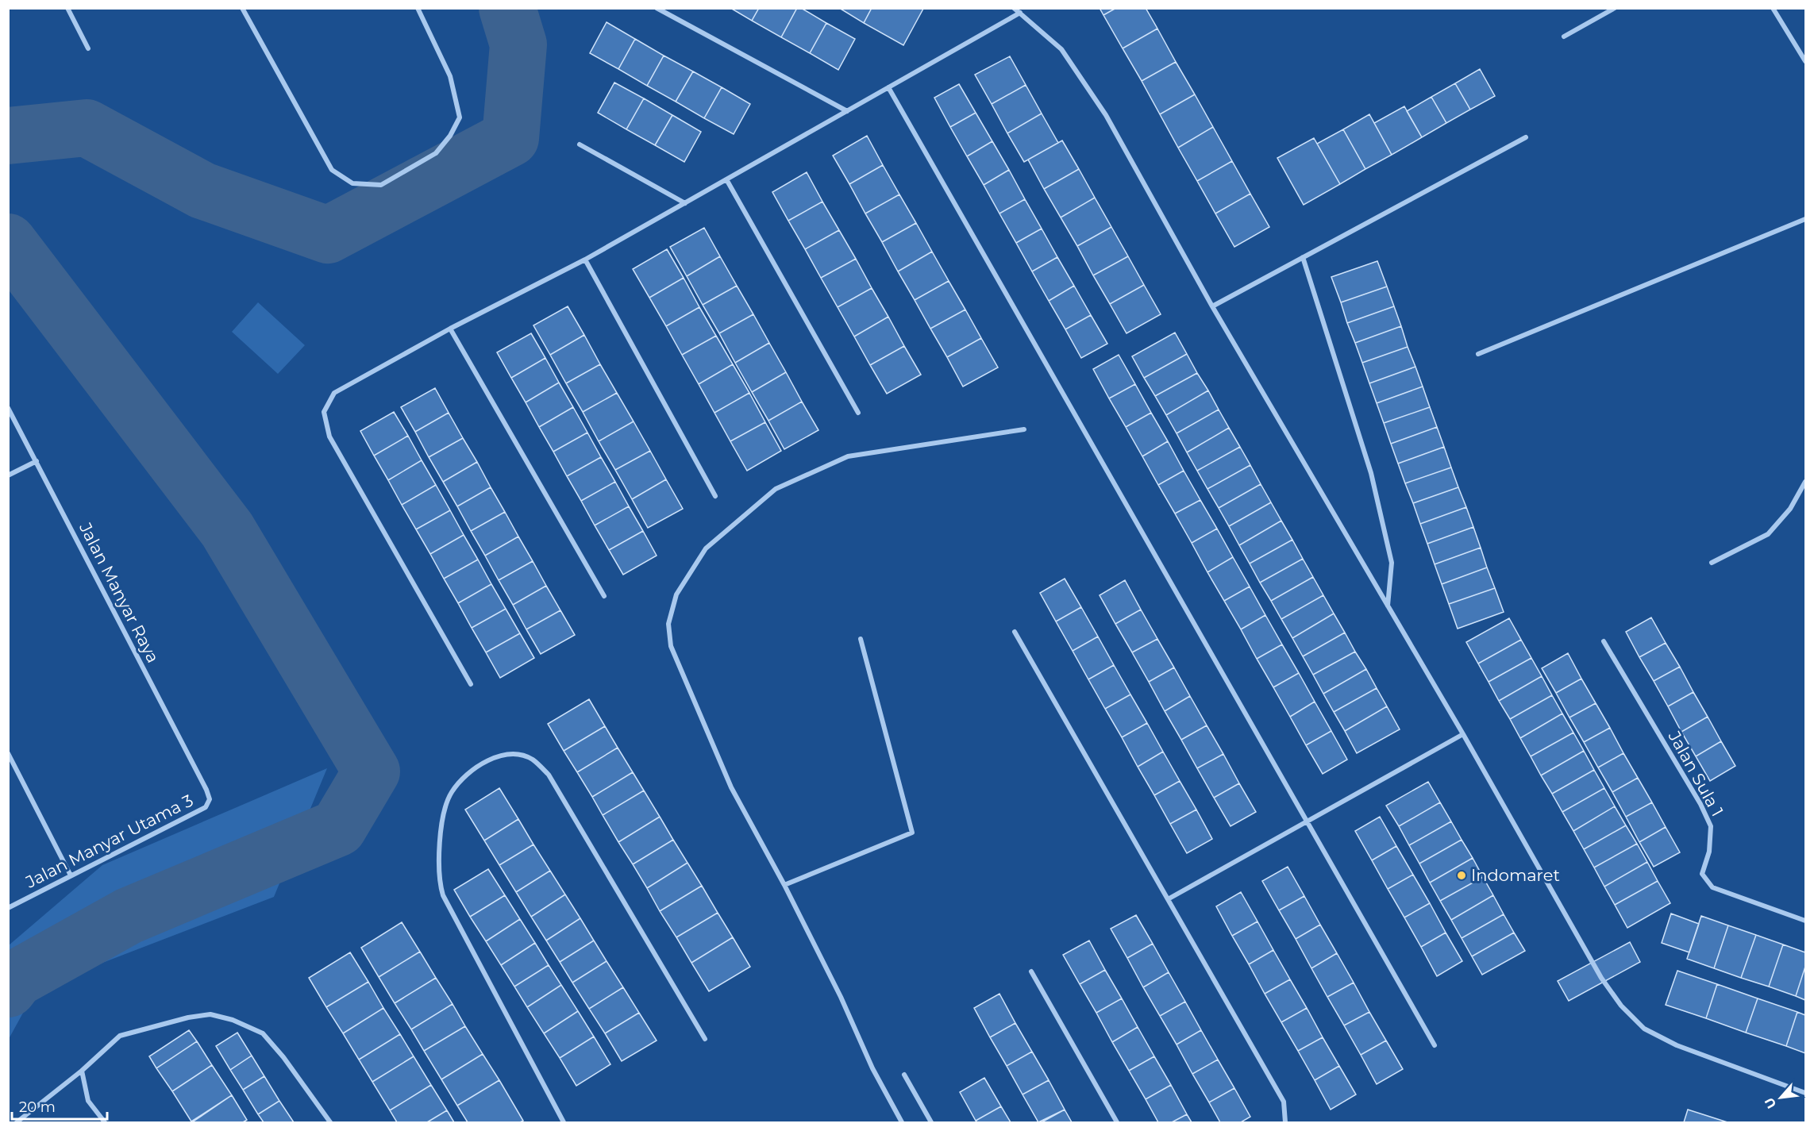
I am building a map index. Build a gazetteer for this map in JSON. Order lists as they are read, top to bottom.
{
  "streets": {
    "street": ["Jalan Manyar Raya", "Jalan Sula 1", "Jalan Manyar Utama 3"]
  },
  "crossings": [
    ["Jalan Manyar Raya", "Jalan Manyar Utama 3"]
  ],
  "places": ["Indomaret"],
  "scale_bar": "20 m",
  "north": "bottom left"
}
